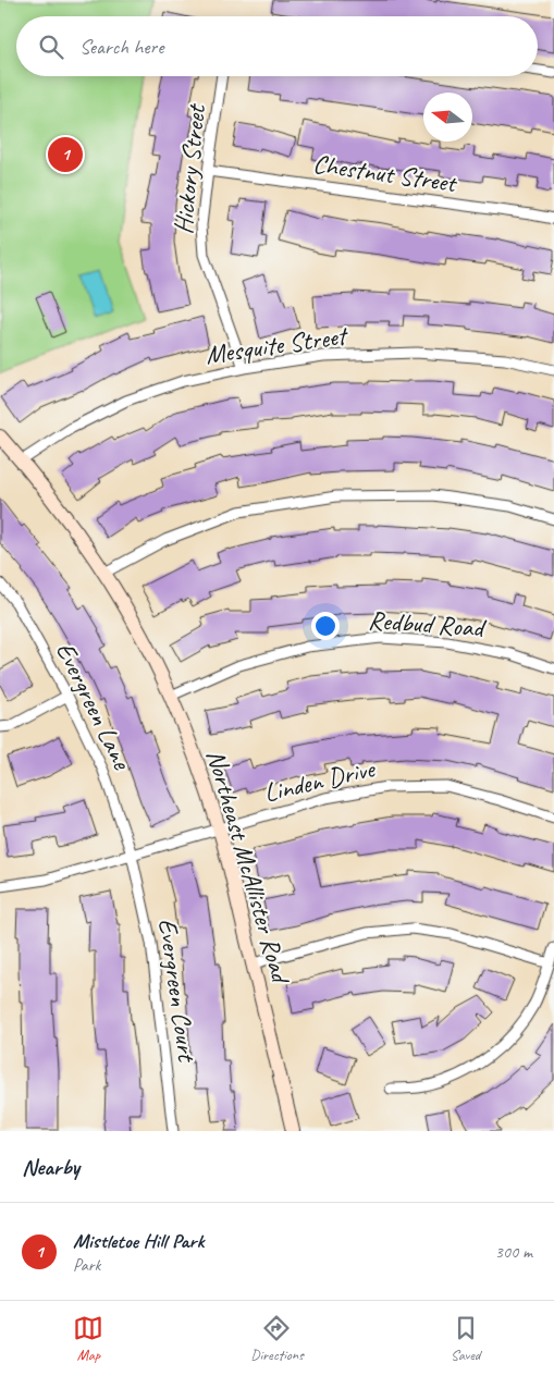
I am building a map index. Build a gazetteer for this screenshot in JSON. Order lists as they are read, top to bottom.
{
  "streets": {
    "street": [
      "Hickory Street",
      "Chestnut Street",
      "Mesquite Street",
      "Redbud Road",
      "Evergreen Lane",
      "Linden Drive",
      "Northeast McAllister Road",
      "Evergreen Court"
    ]
  },
  "crossings": [
    ["Hickory Street", "Chestnut Street"],
    ["Hickory Street", "Mesquite Street"],
    ["Mesquite Street", "Northeast McAllister Road"],
    ["Redbud Road", "Northeast McAllister Road"],
    ["Evergreen Lane", "Linden Drive"],
    ["Evergreen Lane", "Evergreen Court"],
    ["Linden Drive", "Northeast McAllister Road"],
    ["Linden Drive", "Evergreen Court"]
  ],
  "north": "left",
  "page": {
    "search": "Search here",
    "pins": "1",
    "heading": "Nearby",
    "list": [
      {
        "mark": "1",
        "name": "Mistletoe Hill Park",
        "note": "Park",
        "value": "300 m"
      }
    ],
    "nav": ["Map", "Directions", "Saved"]
  }
}
